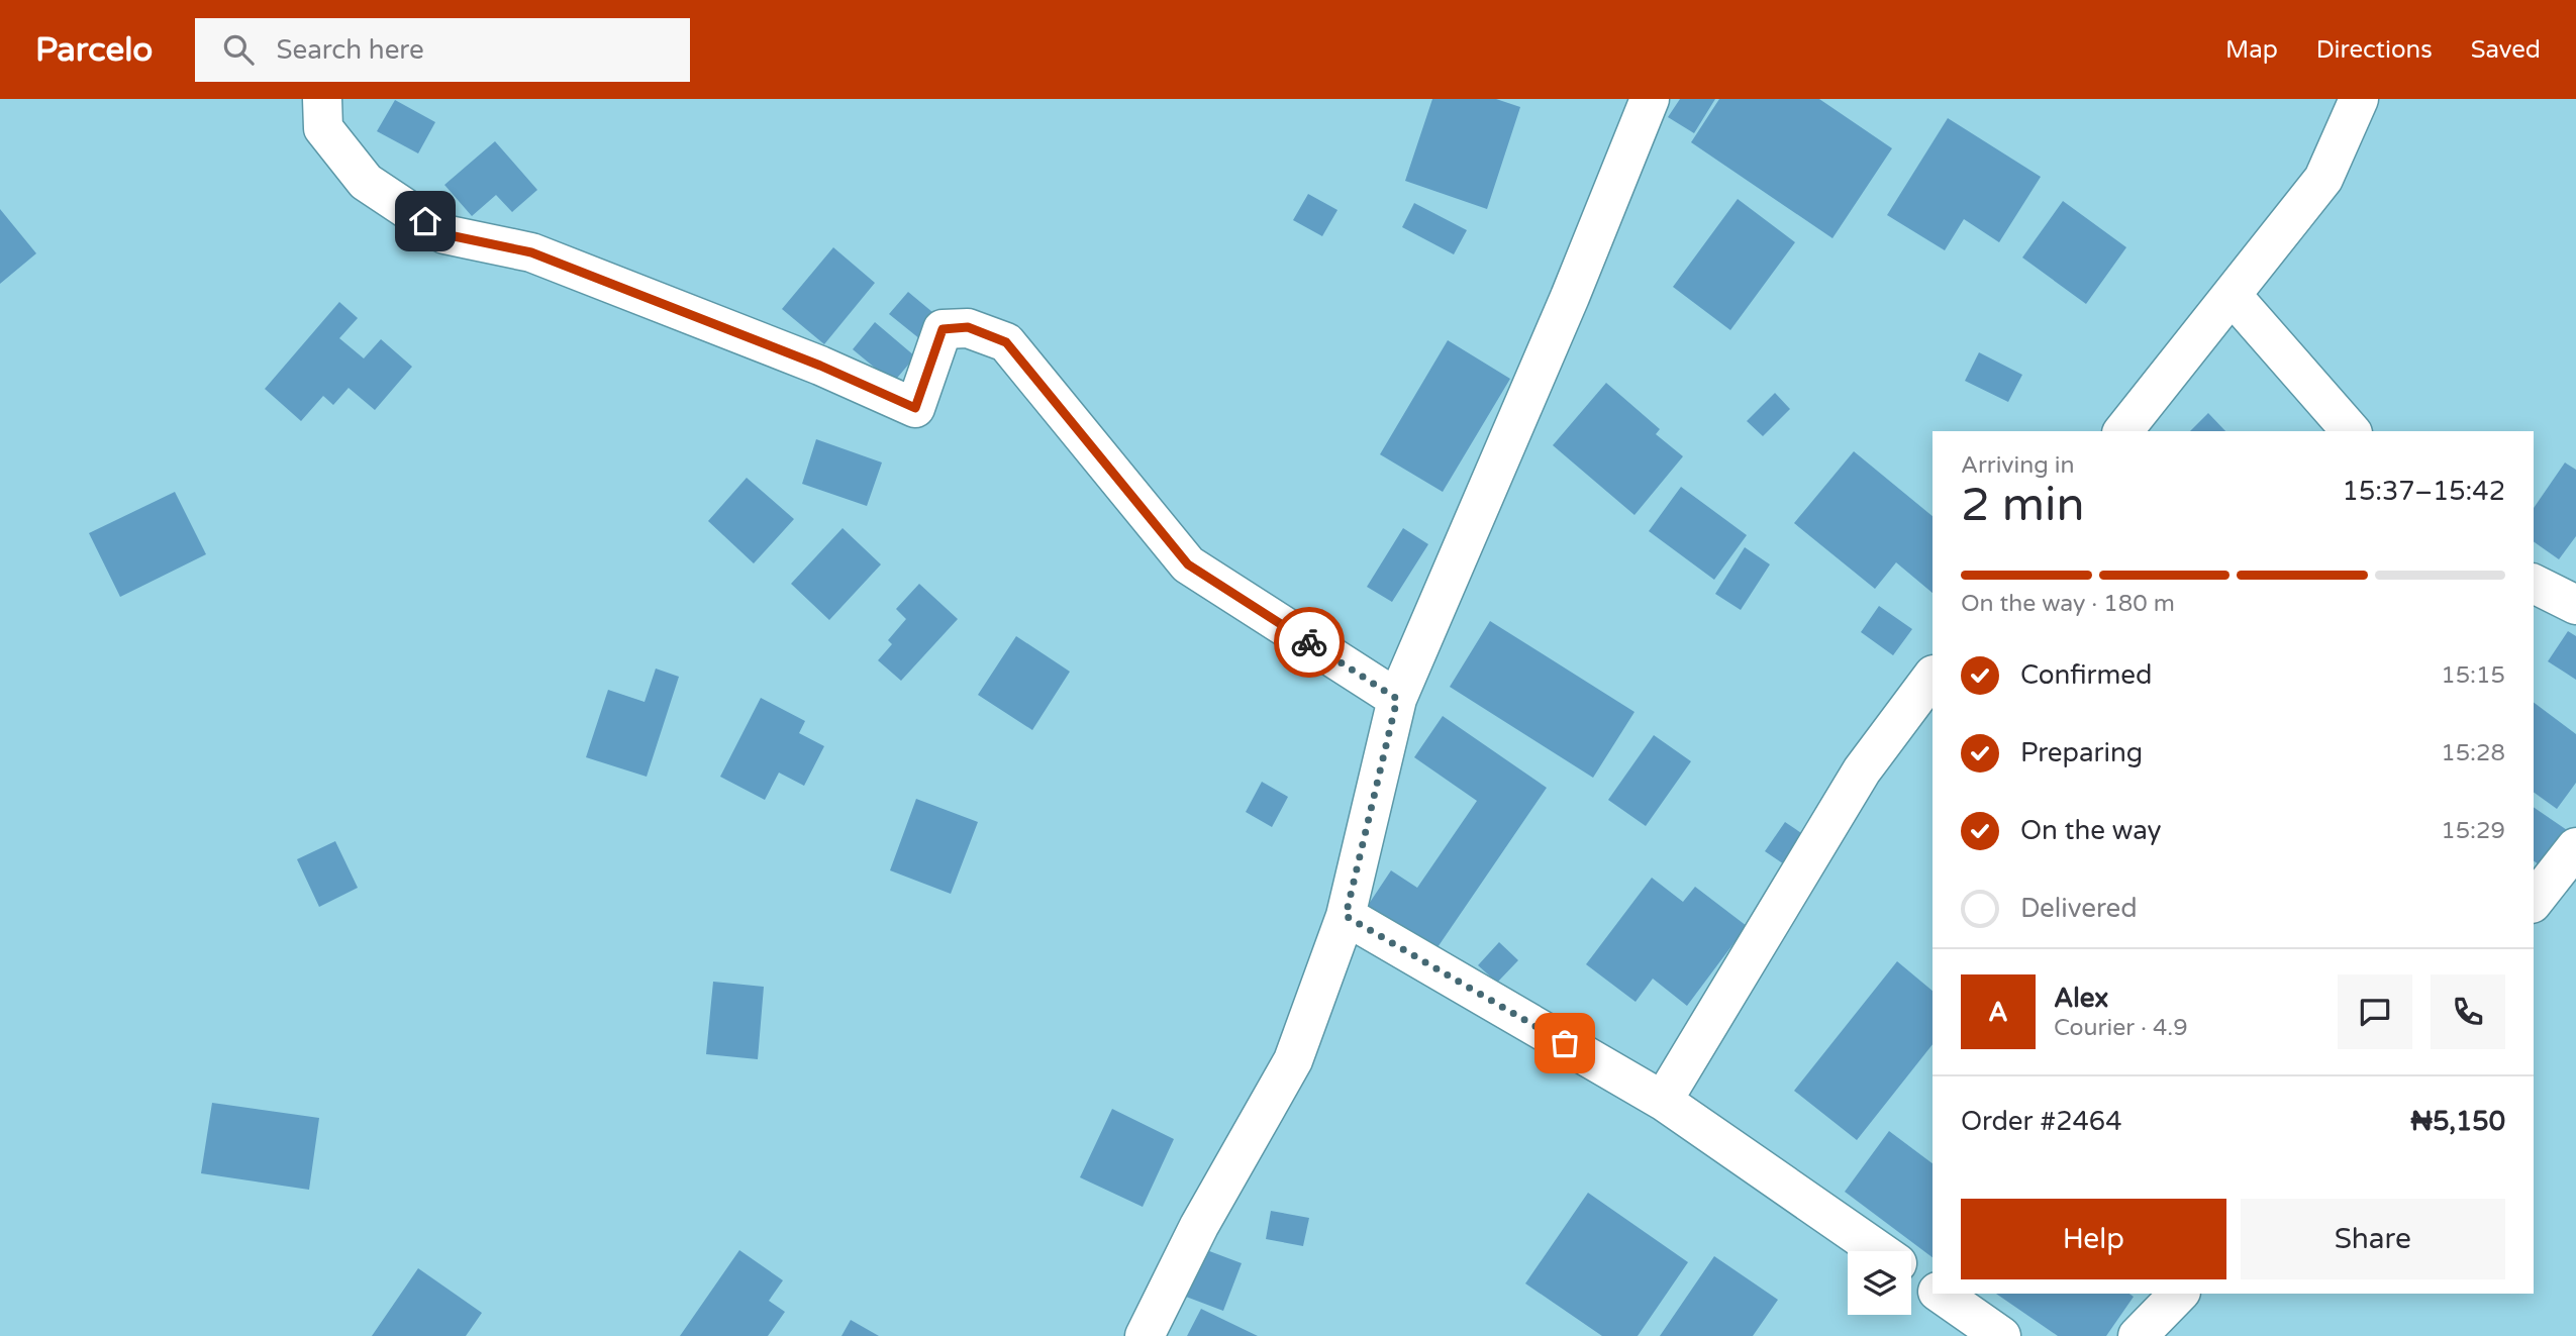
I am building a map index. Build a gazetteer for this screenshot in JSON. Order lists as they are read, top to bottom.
{
  "page": {
    "header": "Parcelo",
    "search": "Search here",
    "nav": ["Map", "Directions", "Saved"],
    "heading": ["2 min", "Arriving in", "15:37–15:42"],
    "panel": [
      "Alex",
      "Courier · 4.9",
      "Order #2464",
      "₦5,150"
    ],
    "bar": "On the way · 180 m",
    "list": [
      ["Confirmed", "15:15"],
      ["Preparing", "15:28"],
      ["On the way", "15:29"],
      "Delivered"
    ],
    "round": "A",
    "buttons": ["Help", "Share"]
  }
}
